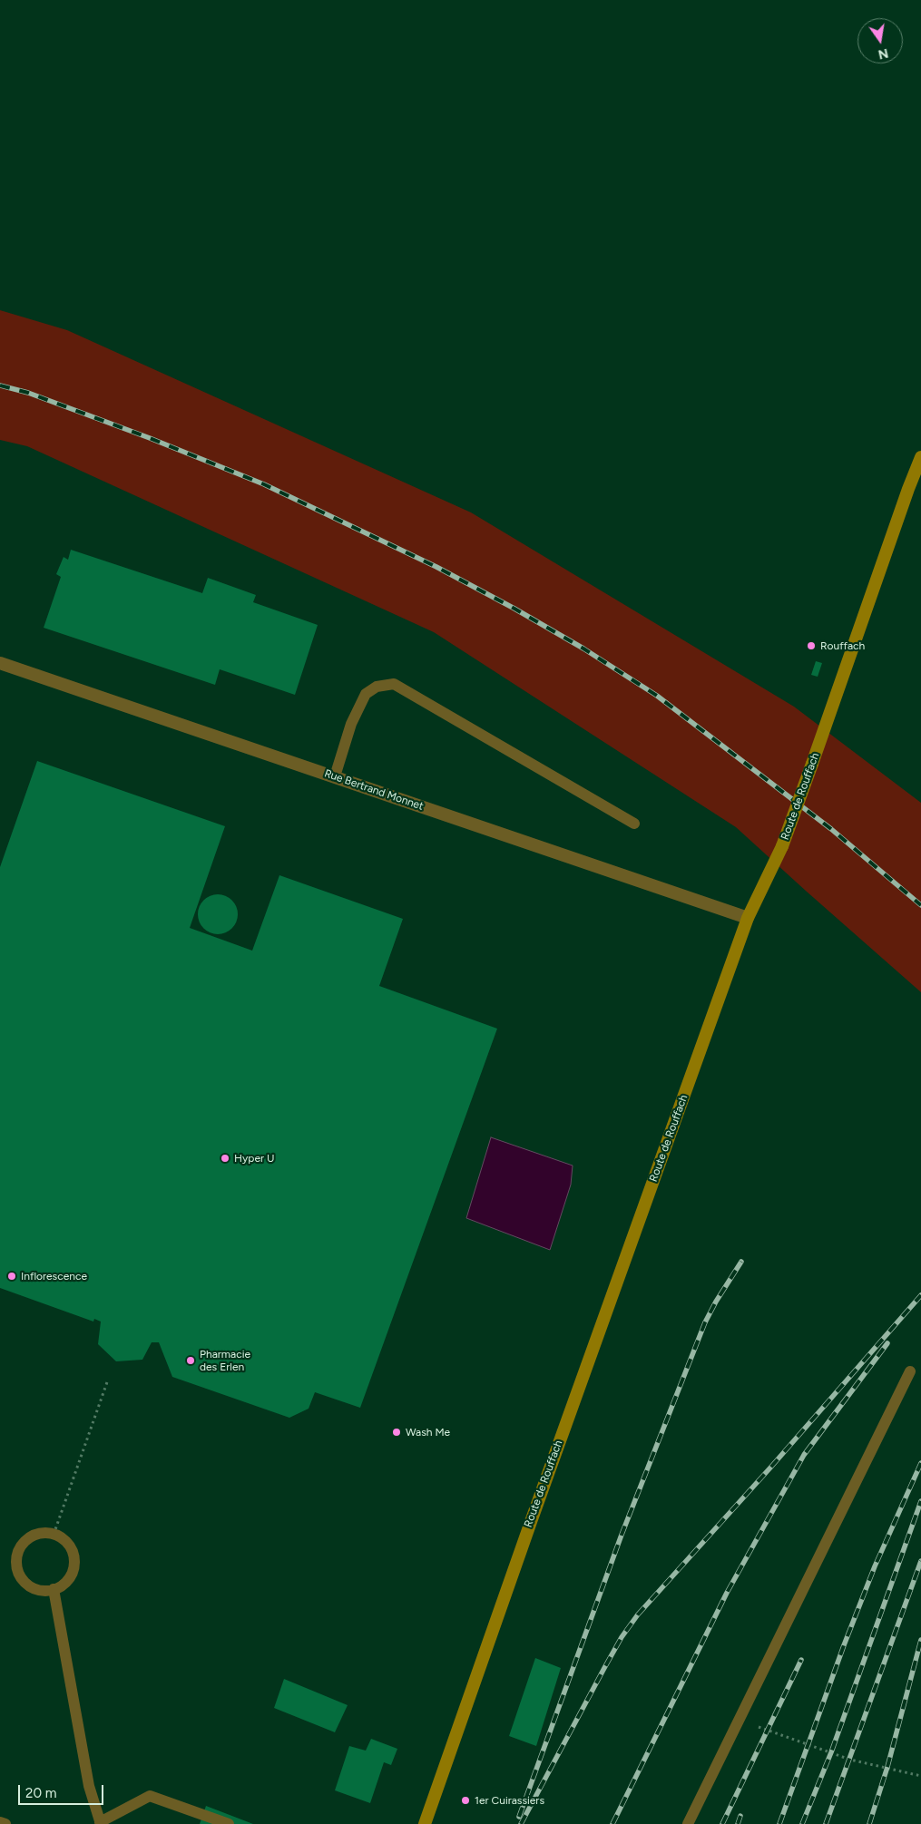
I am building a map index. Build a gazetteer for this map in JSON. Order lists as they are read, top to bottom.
{
  "streets": {
    "main road": ["Route de Rouffach"],
    "street": ["Rue Bertrand Monnet"]
  },
  "crossings": [
    ["Rue Bertrand Monnet", "Route de Rouffach"]
  ],
  "places": [
    "Rouffach",
    "Hyper U",
    "Inflorescence",
    "Pharmacie des Erlen",
    "Wash Me",
    "1er Cuirassiers"
  ],
  "scale_bar": "20 m",
  "north": "bottom"
}
